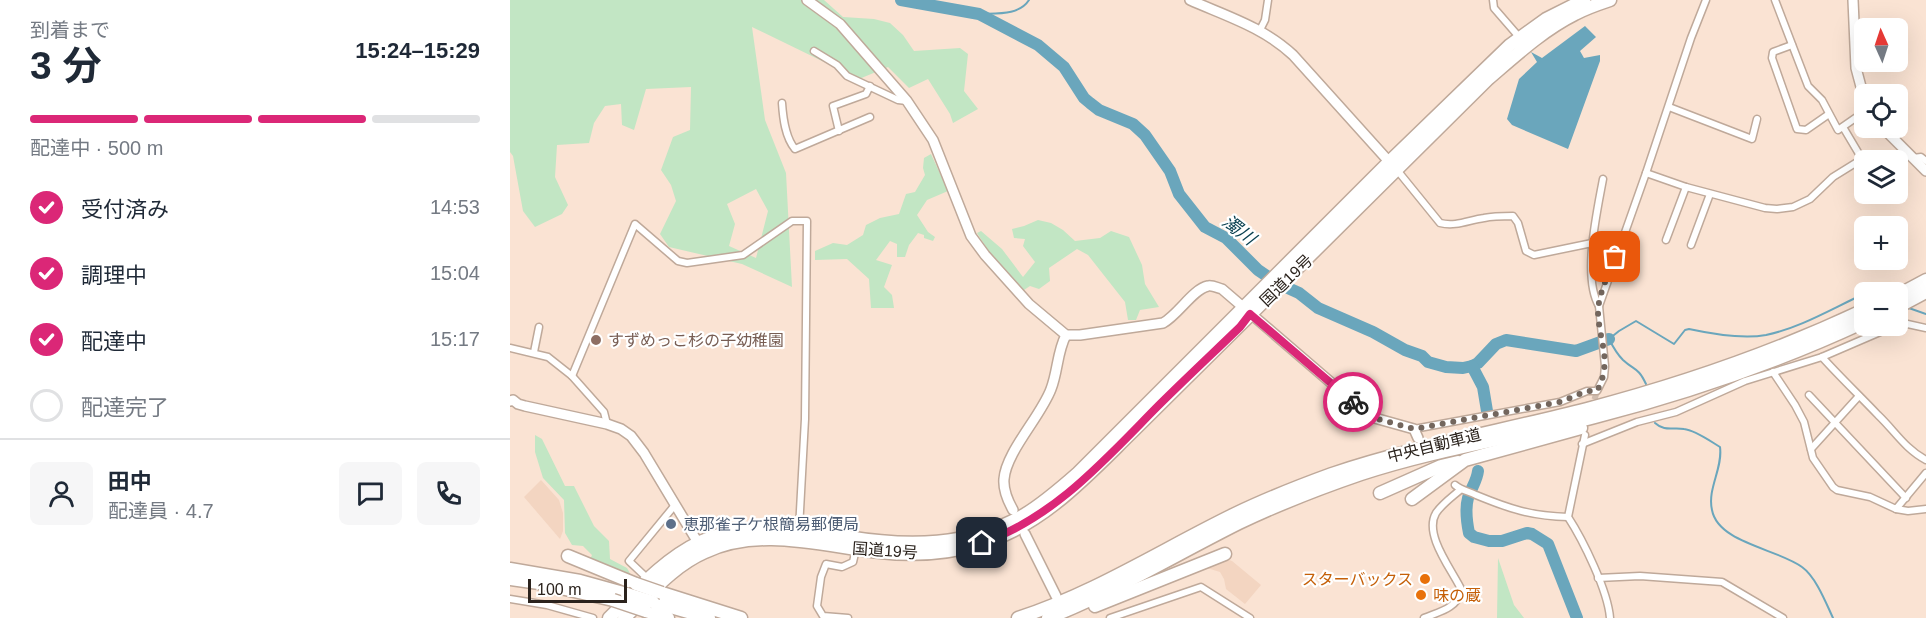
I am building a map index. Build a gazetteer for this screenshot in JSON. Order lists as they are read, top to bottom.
{
  "streets": {
    "highway": ["国道19号", "中央自動車道"]
  },
  "water": ["濁川"],
  "places": [
    "すずめっこ杉の子幼稚園",
    "恵那雀子ケ根簡易郵便局",
    "スターバックス",
    "味の蔵"
  ],
  "scale_bar": "100 m",
  "north": "top",
  "page": {
    "heading": ["3 分", "到着まで", "15:24–15:29"],
    "panel": ["田中", "配達員 · 4.7"],
    "map_buttons": ["+", "−"],
    "bar": "配達中 · 500 m",
    "list": [
      ["受付済み", "14:53"],
      ["調理中", "15:04"],
      ["配達中", "15:17"],
      "配達完了"
    ],
    "scale": "100 m"
  }
}
